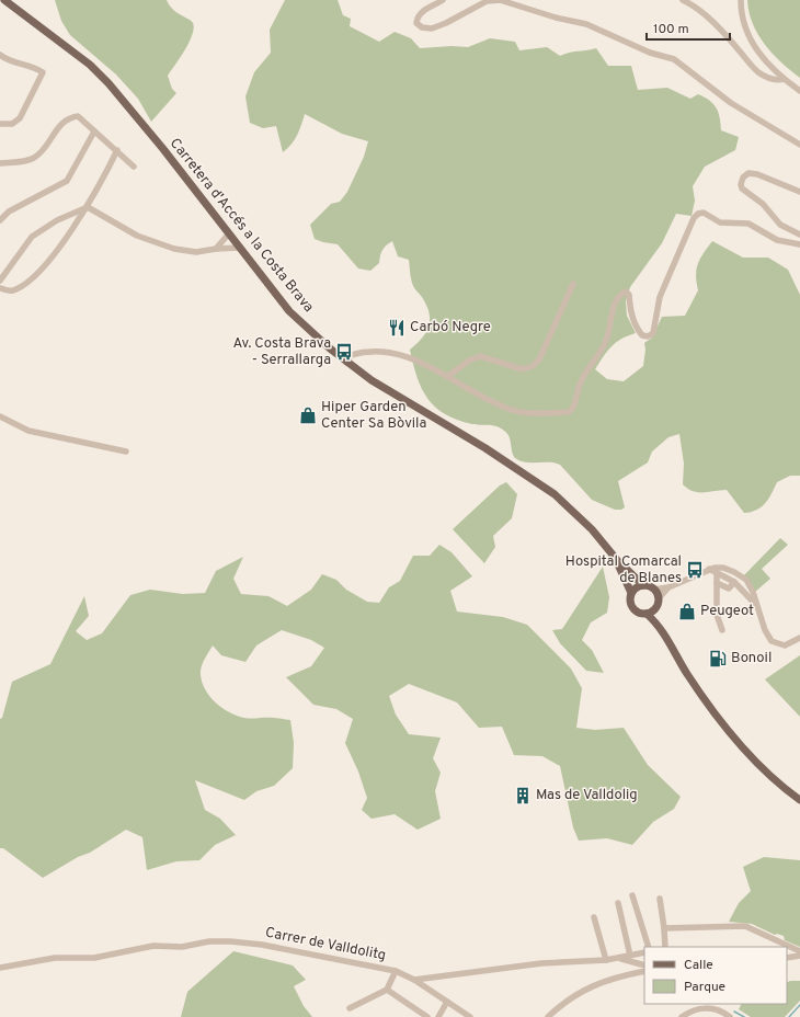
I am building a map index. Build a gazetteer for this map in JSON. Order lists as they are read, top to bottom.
{
  "streets": {
    "main road": ["Carretera d'Accés a la Costa Brava"],
    "street": ["Carrer de Valldolitg"]
  },
  "places": {
    "restaurant": ["Carbó Negre"],
    "bus stop": ["Av. Costa Brava - Serrallarga", "Hospital Comarcal de Blanes"],
    "shop": ["Hiper Garden Center Sa Bòvila", "Peugeot"],
    "fuel station": ["Bonoil"],
    "building": ["Mas de Valldolig"]
  },
  "legend": ["Calle", "Parque"],
  "scale_bar": "100 m"
}
